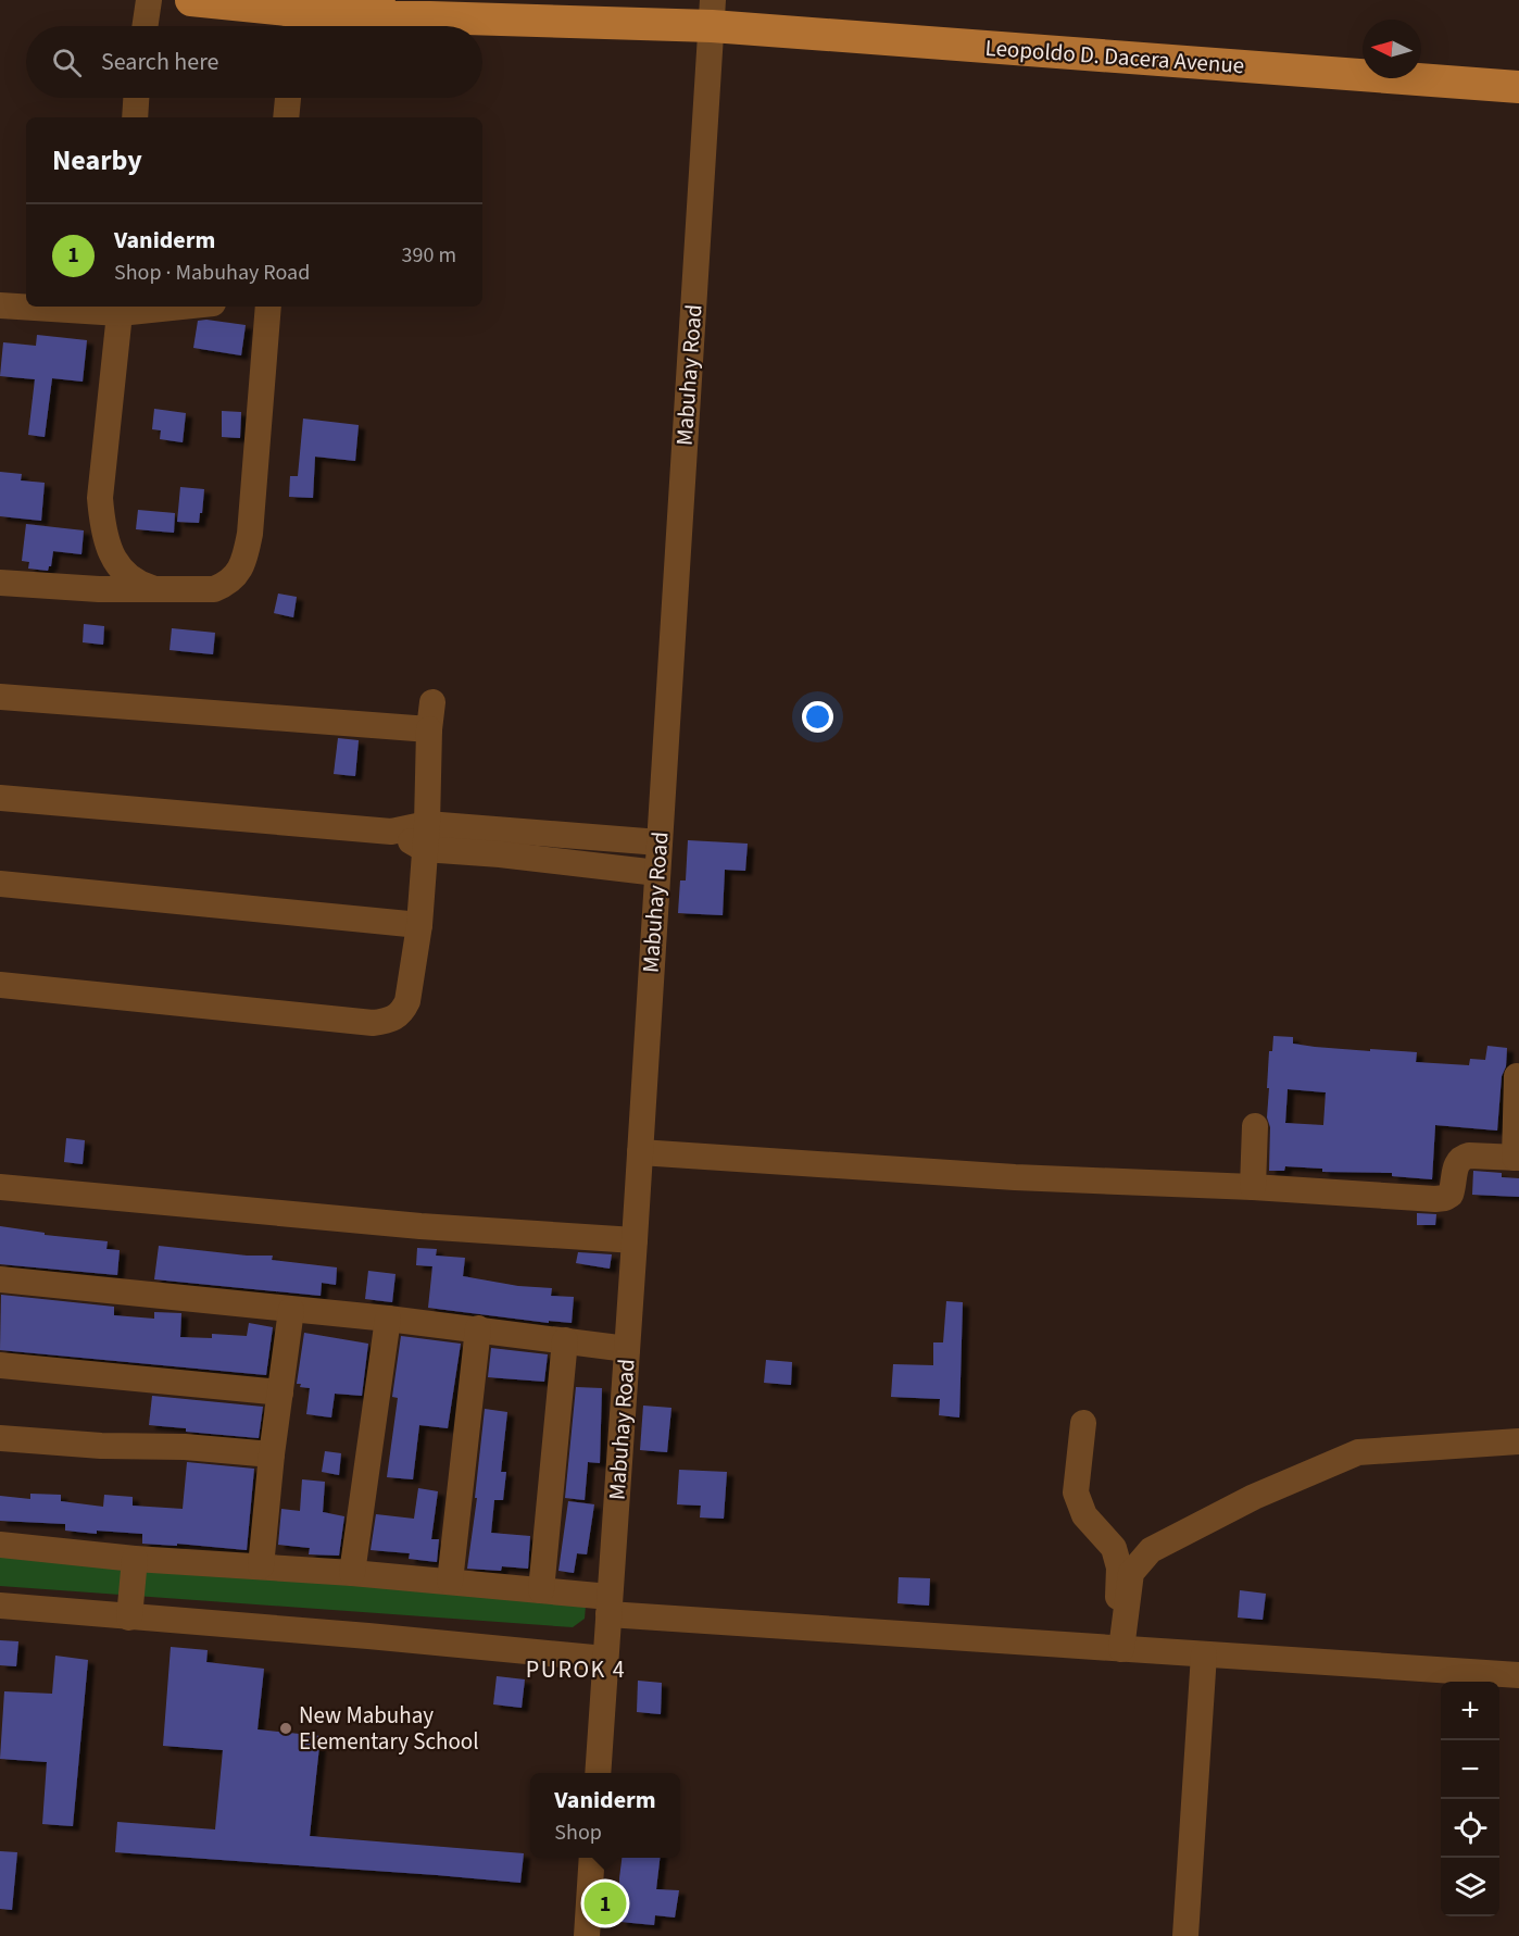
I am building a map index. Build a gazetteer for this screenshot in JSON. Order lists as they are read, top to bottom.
{
  "streets": {
    "main road": ["Leopoldo D. Dacera Avenue"],
    "street": ["Mabuhay Road"]
  },
  "crossings": [
    ["Leopoldo D. Dacera Avenue", "Mabuhay Road"]
  ],
  "districts": ["PUROK 4"],
  "places": ["New Mabuhay Elementary School"],
  "north": "left",
  "page": {
    "search": "Search here",
    "heading": "Nearby",
    "list": [
      {
        "mark": "1",
        "name": "Vaniderm",
        "note": "Shop · Mabuhay Road",
        "value": "390 m"
      }
    ],
    "map_buttons": ["+", "−"],
    "popup": ["Vaniderm", "Shop"],
    "pins": "1"
  }
}
